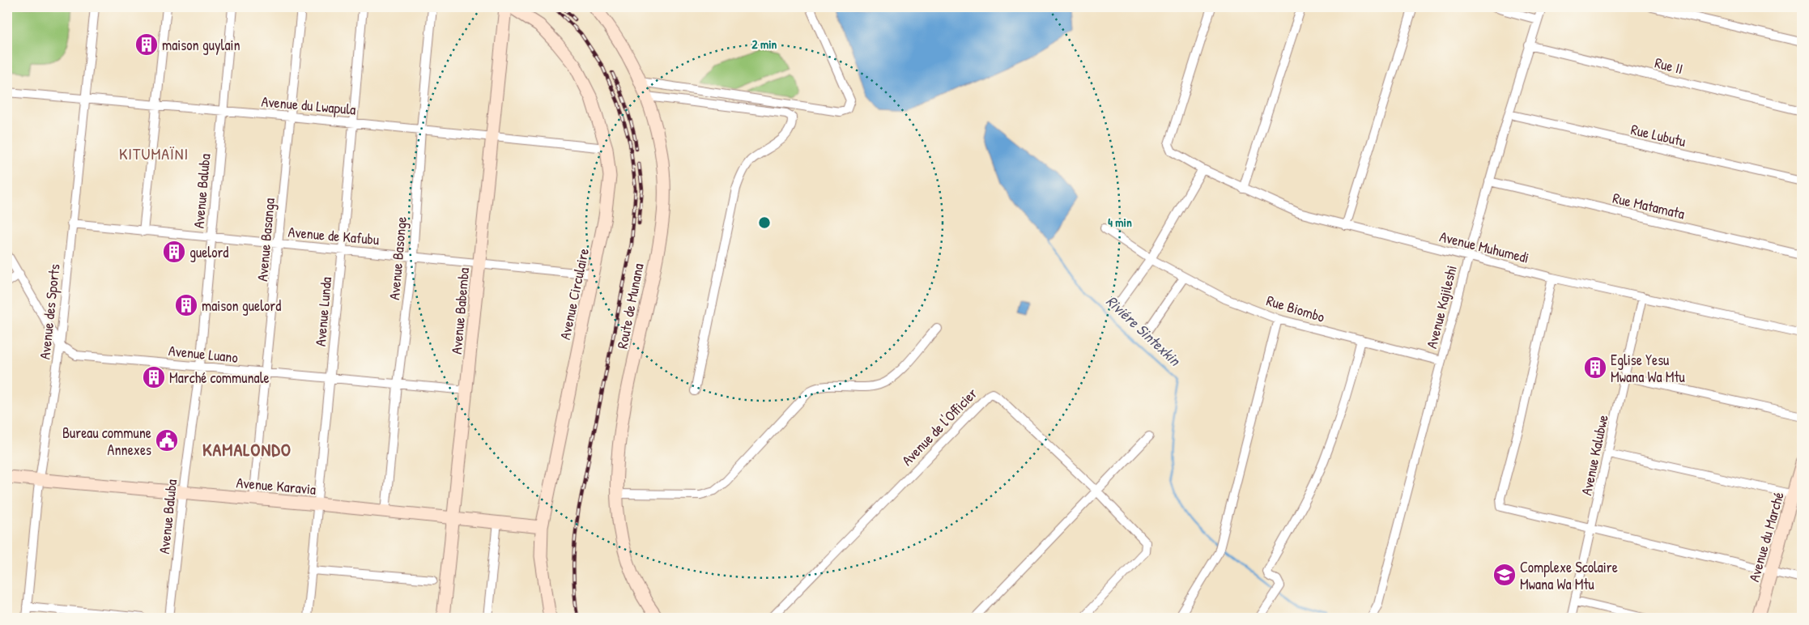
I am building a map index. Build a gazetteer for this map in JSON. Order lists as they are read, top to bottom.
{
  "streets": {
    "street": [
      "Rue II",
      "Avenue du Lwapula",
      "Rue Lubutu",
      "Avenue Baluba",
      "Rue Matamata",
      "Avenue de Kafubu",
      "Avenue Basanga",
      "Avenue Muhumedi",
      "Avenue Basonge",
      "Avenue Circulaire",
      "Route de Munana",
      "Avenue Kajileshi",
      "Rue Biombo",
      "Avenue Babemba",
      "Avenue des Sports",
      "Avenue Lunda",
      "Avenue Luano",
      "Avenue de l'Officier",
      "Avenue Kalubwe",
      "Avenue Karavia",
      "Avenue du Marché"
    ]
  },
  "crossings": [
    ["Rue II", "Avenue Kajileshi"],
    ["Avenue du Lwapula", "Avenue Baluba"],
    ["Avenue du Lwapula", "Avenue Basanga"],
    ["Avenue du Lwapula", "Avenue Basonge"],
    ["Avenue du Lwapula", "Avenue Circulaire"],
    ["Avenue du Lwapula", "Avenue Babemba"],
    ["Avenue du Lwapula", "Avenue des Sports"],
    ["Avenue du Lwapula", "Avenue Lunda"],
    ["Rue Lubutu", "Avenue Kajileshi"],
    ["Avenue Baluba", "Avenue de Kafubu"],
    ["Avenue Baluba", "Avenue Luano"],
    ["Avenue Baluba", "Avenue Karavia"],
    ["Rue Matamata", "Avenue Kajileshi"],
    ["Avenue de Kafubu", "Avenue Basanga"],
    ["Avenue de Kafubu", "Avenue Basonge"],
    ["Avenue de Kafubu", "Avenue Circulaire"],
    ["Avenue de Kafubu", "Avenue Babemba"],
    ["Avenue de Kafubu", "Avenue des Sports"],
    ["Avenue de Kafubu", "Avenue Lunda"],
    ["Avenue Basanga", "Avenue Luano"],
    ["Avenue Basanga", "Avenue Karavia"],
    ["Avenue Muhumedi", "Avenue Kajileshi"],
    ["Avenue Muhumedi", "Avenue Kalubwe"],
    ["Avenue Basonge", "Avenue Luano"],
    ["Avenue Basonge", "Avenue Karavia"],
    ["Avenue Circulaire", "Avenue Karavia"],
    ["Avenue Kajileshi", "Rue Biombo"],
    ["Avenue Babemba", "Avenue Luano"],
    ["Avenue Babemba", "Avenue Karavia"],
    ["Avenue des Sports", "Avenue Luano"],
    ["Avenue des Sports", "Avenue Karavia"],
    ["Avenue Lunda", "Avenue Luano"],
    ["Avenue Lunda", "Avenue Karavia"]
  ],
  "districts": ["KITUMAÏNI", "KAMALONDO"],
  "water": ["Riviére Sintexkin"],
  "places": {
    "building": [
      "maison guylain",
      "guelord",
      "maison guelord",
      "Eglise Yesu Mwana Wa Mtu",
      "Marché communale"
    ],
    "public building": ["Bureau commune Annexes"],
    "school or university": ["Complexe Scolaire Mwana Wa Mtu"]
  },
  "rings": ["2 min", "4 min"]
}
